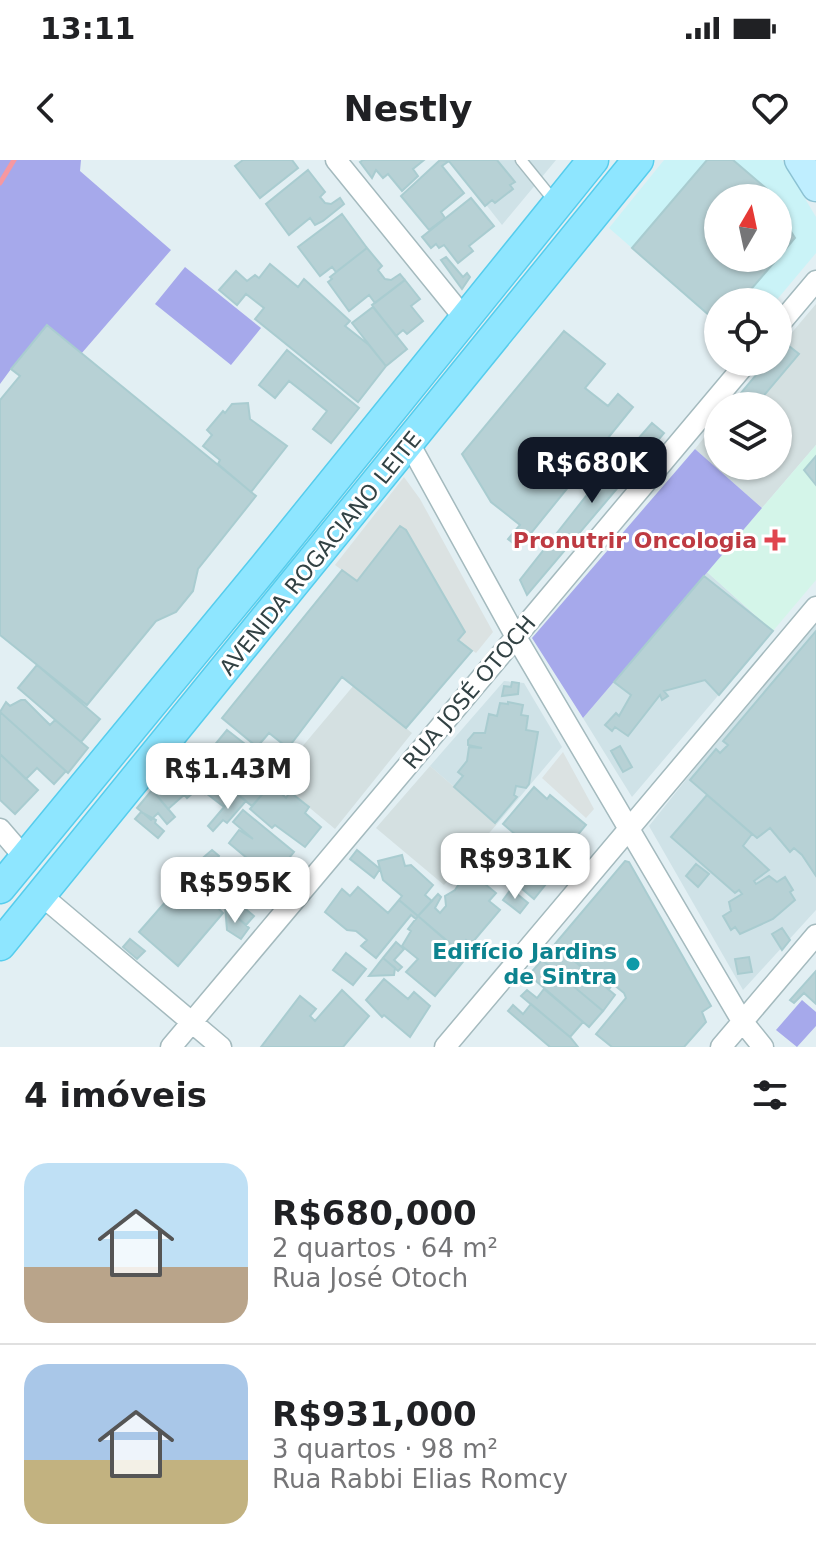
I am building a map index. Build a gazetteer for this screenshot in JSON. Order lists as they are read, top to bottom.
{
  "streets": {
    "main road": ["AVENIDA ROGACIANO LEITE"],
    "street": ["RUA JOSÉ OTOCH"]
  },
  "places": {
    "health": ["Pronutrir Oncologia"],
    "other": ["Edifício Jardins de Sintra"]
  },
  "north": "top",
  "page": {
    "status": "13:11",
    "header": "Nestly",
    "price": [
      "R$680K",
      "R$1.43M",
      "R$931K",
      "R$595K"
    ],
    "heading": "4 imóveis",
    "list": [
      {
        "name": "R$680,000",
        "note": "2 quartos · 64 m² · Rua José Otoch"
      },
      {
        "name": "R$931,000",
        "note": "3 quartos · 98 m² · Rua Rabbi Elias Romcy"
      }
    ]
  }
}
